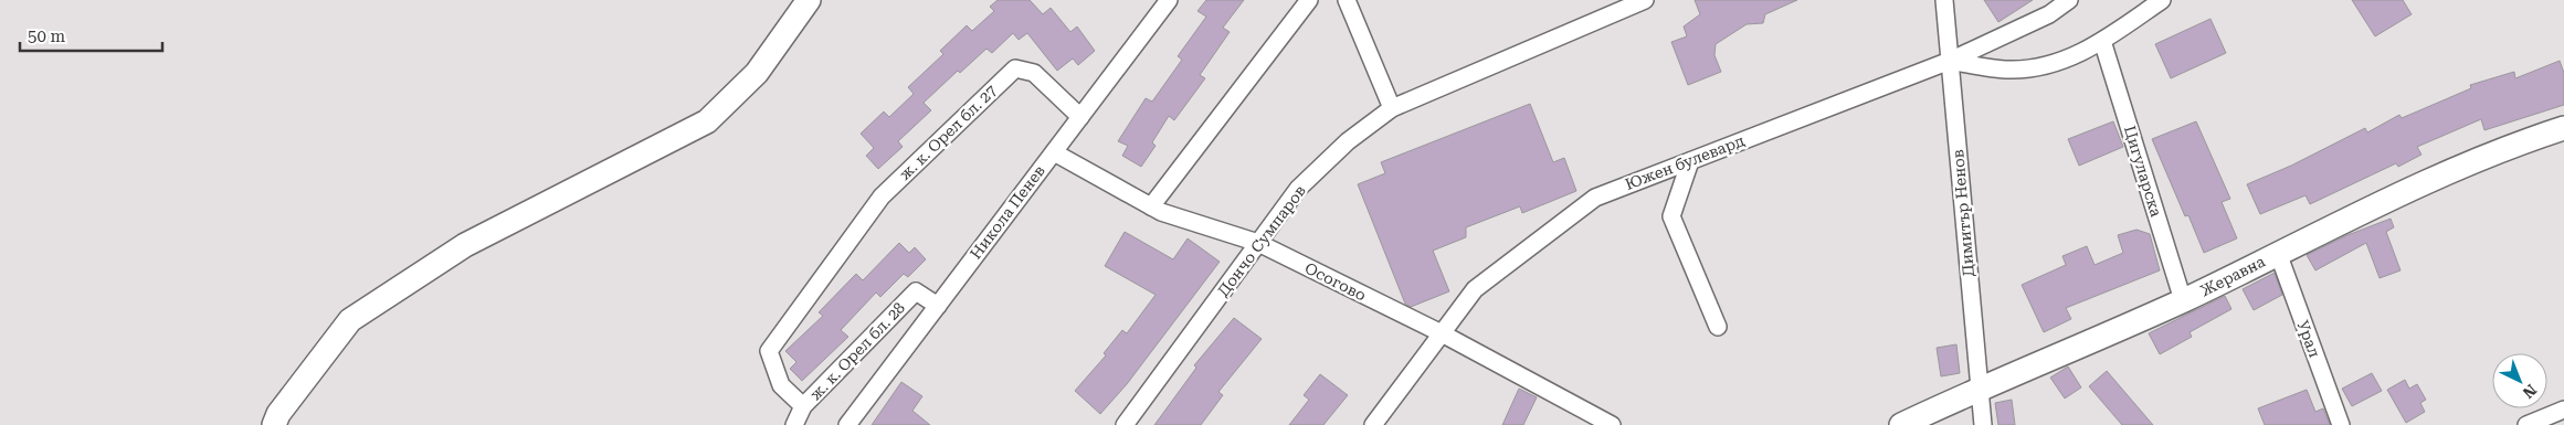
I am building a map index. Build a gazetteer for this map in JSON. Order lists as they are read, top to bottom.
{
  "streets": {
    "street": [
      "ж. к. Орел бл. 27",
      "Южен булевард",
      "Цигуларска",
      "Никола Пенев",
      "Димитър Ненов",
      "Дончо Сумпаров",
      "Жеравна",
      "Осогово",
      "Урал",
      "ж. к. Орел бл. 28"
    ]
  },
  "crossings": [
    ["ж. к. Орел бл. 27", "Никола Пенев"],
    ["ж. к. Орел бл. 27", "ж. к. Орел бл. 28"],
    ["Южен булевард", "Димитър Ненов"],
    ["Южен булевард", "Осогово"],
    ["Цигуларска", "Жеравна"],
    ["Никола Пенев", "Осогово"],
    ["Никола Пенев", "ж. к. Орел бл. 28"],
    ["Димитър Ненов", "Жеравна"],
    ["Дончо Сумпаров", "Осогово"],
    ["Жеравна", "Урал"]
  ],
  "scale_bar": "50 m",
  "north": "bottom right"
}
